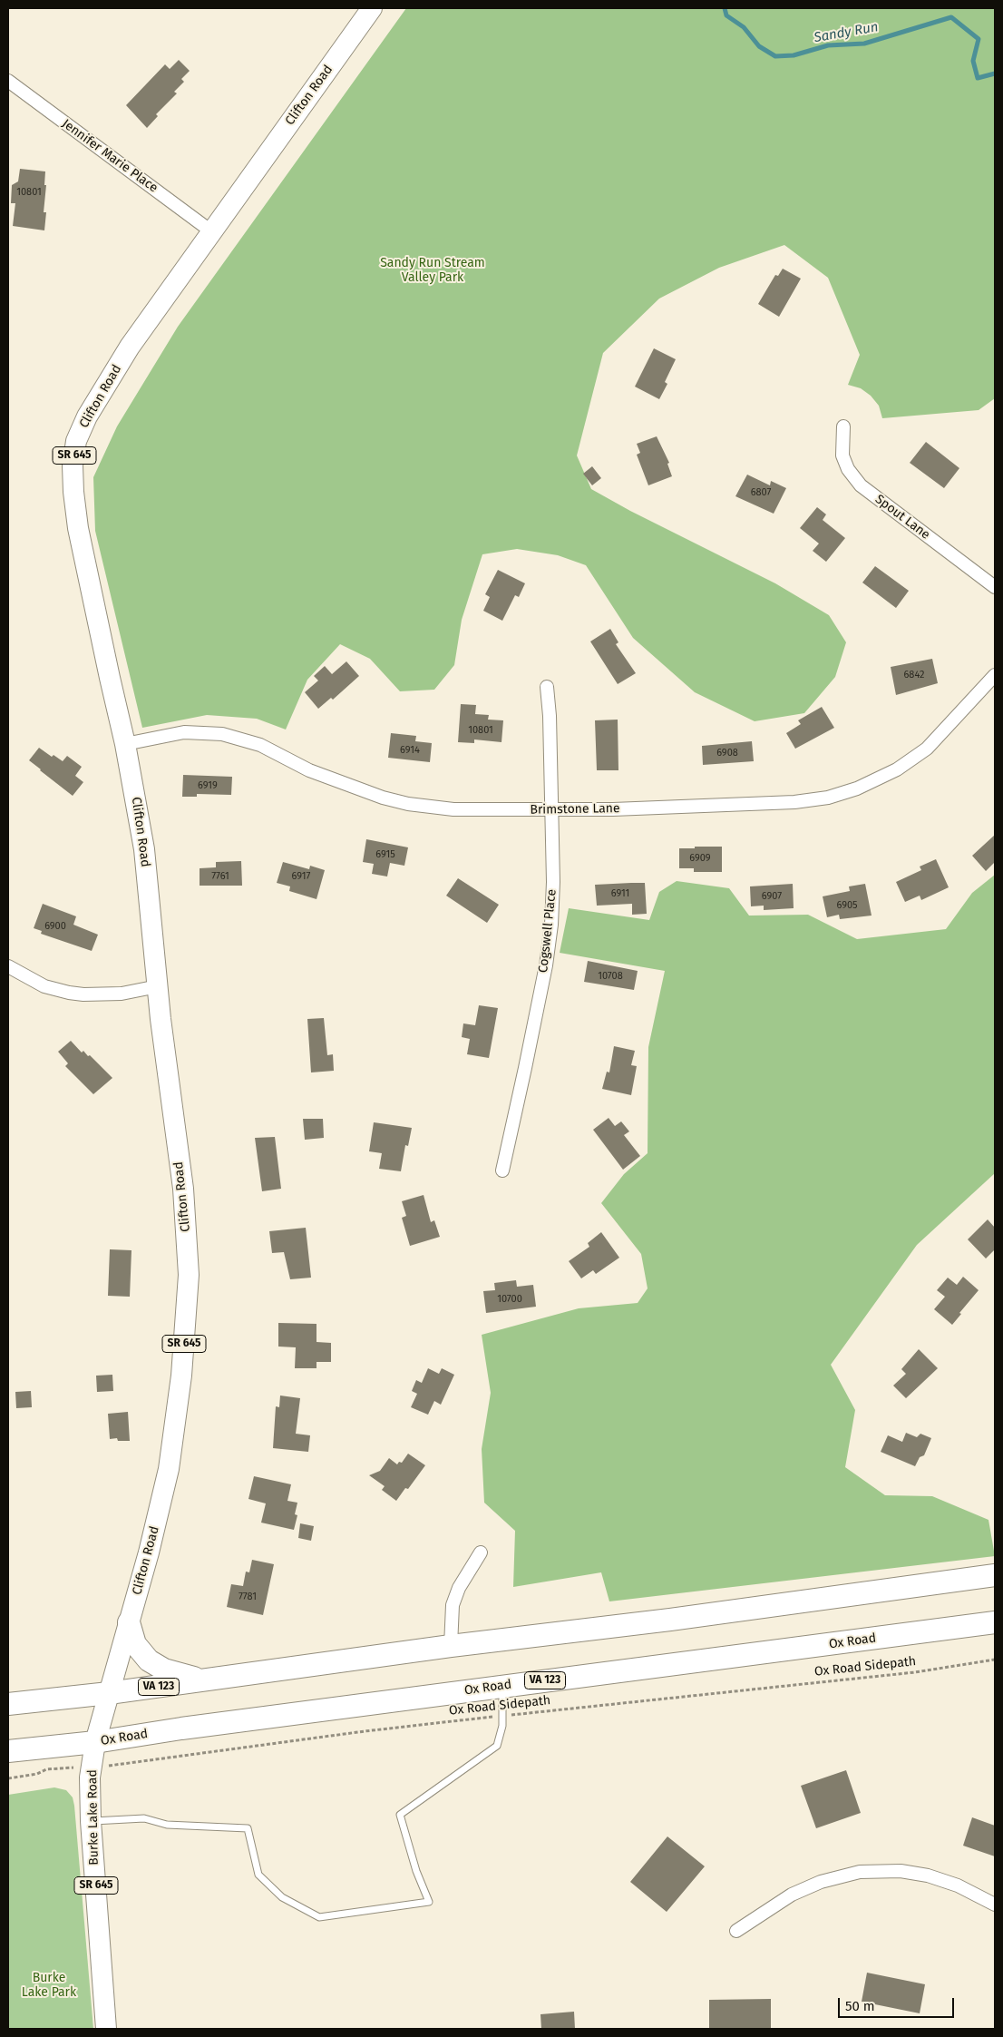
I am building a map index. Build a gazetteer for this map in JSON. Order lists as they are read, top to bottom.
{
  "streets": {
    "highway": ["Ox Road", "VA 123"],
    "main road": ["Clifton Road", "SR 645", "Burke Lake Road"],
    "street": [
      "Jennifer Marie Place",
      "Spout Lane",
      "Brimstone Lane",
      "Cogswell Place"
    ],
    "path": ["Ox Road Sidepath"]
  },
  "crossings": [
    ["Clifton Road", "Jennifer Marie Place"],
    ["Clifton Road", "Brimstone Lane"],
    ["Clifton Road", "Ox Road"],
    ["Clifton Road", "VA 123"],
    ["Clifton Road", "Burke Lake Road"],
    ["Brimstone Lane", "Cogswell Place"],
    ["Ox Road", "Burke Lake Road"],
    ["Ox Road Sidepath", "Burke Lake Road"]
  ],
  "water": ["Sandy Run"],
  "parks": ["Sandy Run Stream Valley Park", "Burke Lake Park"],
  "house_numbers": [
    "10801",
    "6807",
    "6842",
    "10801",
    "6914",
    "6908",
    "6919",
    "6915",
    "6909",
    "7761",
    "6917",
    "6911",
    "6907",
    "6905",
    "6900",
    "10708",
    "10700",
    "7781"
  ],
  "scale_bar": "50 m"
}
